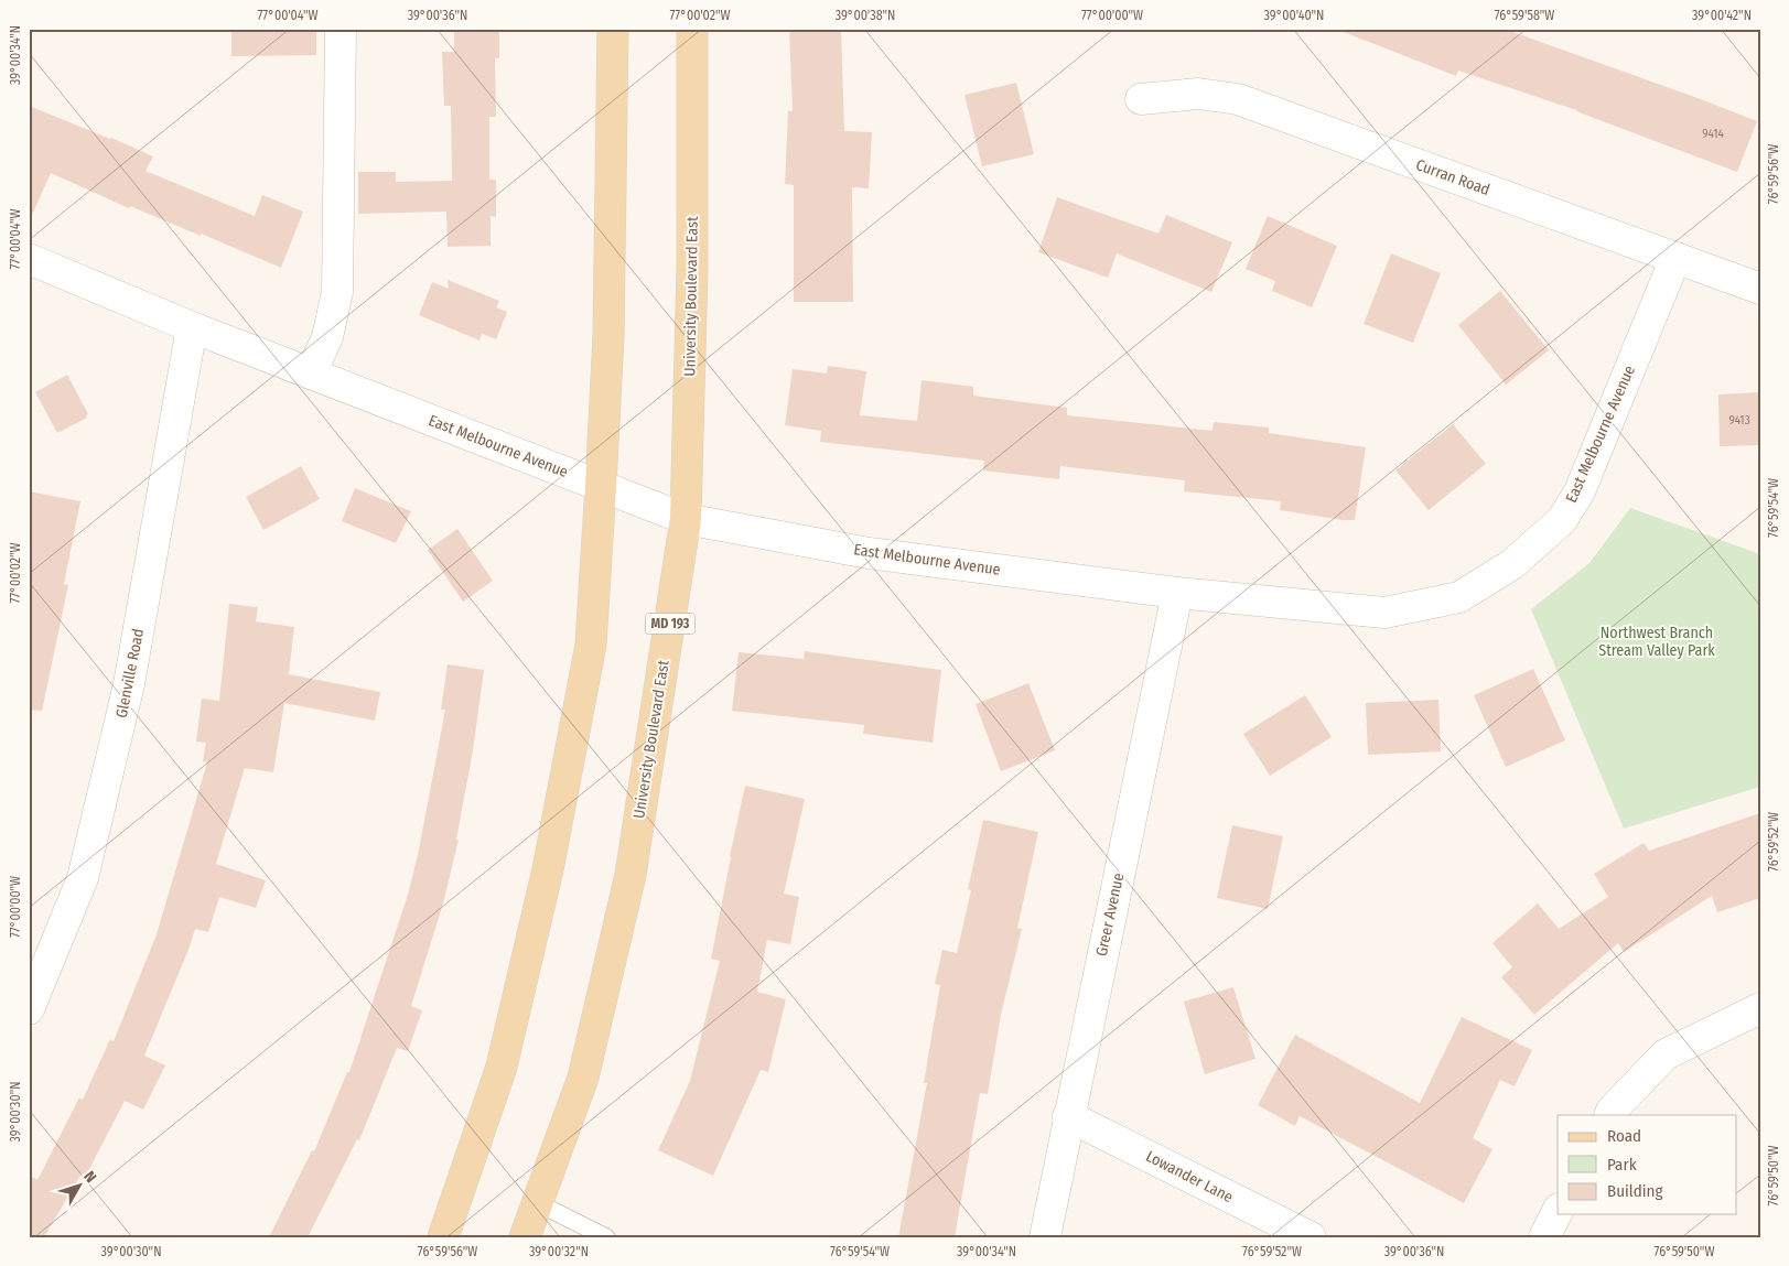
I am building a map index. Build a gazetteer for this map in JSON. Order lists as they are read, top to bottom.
{
  "streets": {
    "main road": ["University Boulevard East", "MD 193"],
    "street": [
      "Curran Road",
      "East Melbourne Avenue",
      "Glenville Road",
      "Greer Avenue",
      "Lowander Lane"
    ]
  },
  "crossings": [
    ["Curran Road", "East Melbourne Avenue"],
    ["University Boulevard East", "East Melbourne Avenue"],
    ["East Melbourne Avenue", "Glenville Road"],
    ["East Melbourne Avenue", "Greer Avenue"],
    ["Greer Avenue", "Lowander Lane"]
  ],
  "parks": ["Northwest Branch Stream Valley Park"],
  "house_numbers": ["9414", "9413"],
  "legend": ["Road", "Park", "Building"],
  "north": "top right",
  "coordinates": [
    "77°00'04\"W",
    "39°00'36\"N",
    "77°00'02\"W",
    "39°00'38\"N",
    "77°00'00\"W",
    "39°00'40\"N",
    "76°59'58\"W",
    "39°00'42\"N",
    "39°00'34\"N",
    "76°59'56\"W",
    "76°59'54\"W",
    "76°59'52\"W",
    "39°00'30\"N",
    "76°59'50\"W",
    "39°00'32\"N"
  ]
}
